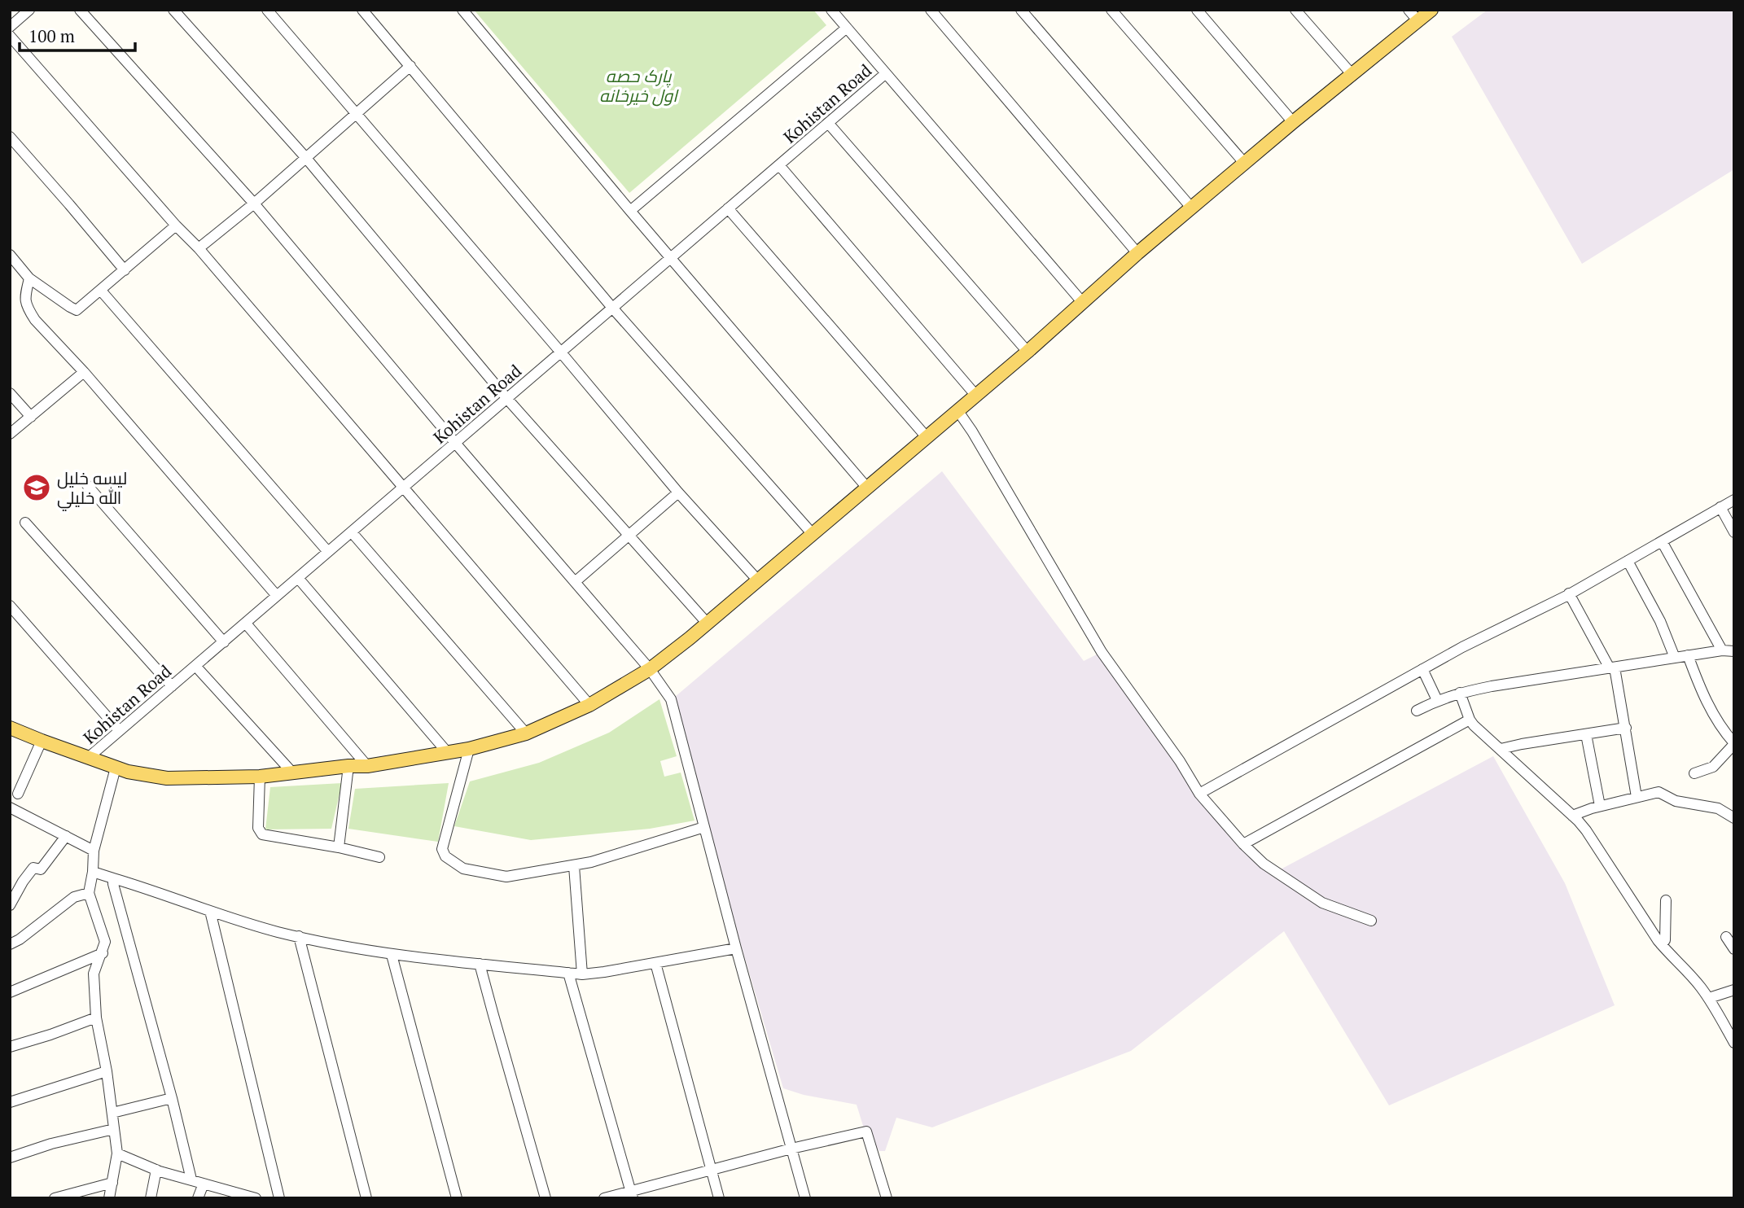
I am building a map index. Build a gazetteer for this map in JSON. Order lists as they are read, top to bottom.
{
  "streets": {
    "street": ["Kohistan Road"]
  },
  "parks": ["پارک حصه اول خیرخانه"],
  "places": {
    "school or university": ["ليسه خليل الله خليلي"]
  },
  "scale_bar": "100 m"
}
